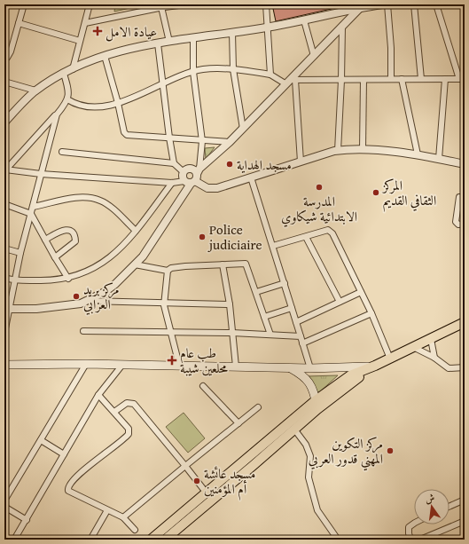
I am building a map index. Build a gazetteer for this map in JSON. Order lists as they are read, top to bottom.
{
  "places": {
    "health": ["عيادة الامل", "طب عام محلعين شيبة"],
    "other": [
      "مسجد الهداية",
      "المدرسة الابتدائية شيكاوي",
      "المركز الثقافي القديم",
      "Police judiciaire",
      "مركز بريد العزابي",
      "مركز التكوين المهني قدور العربي",
      "مسجد عائشة أم المؤمنين"
    ]
  },
  "north": "top"
}
